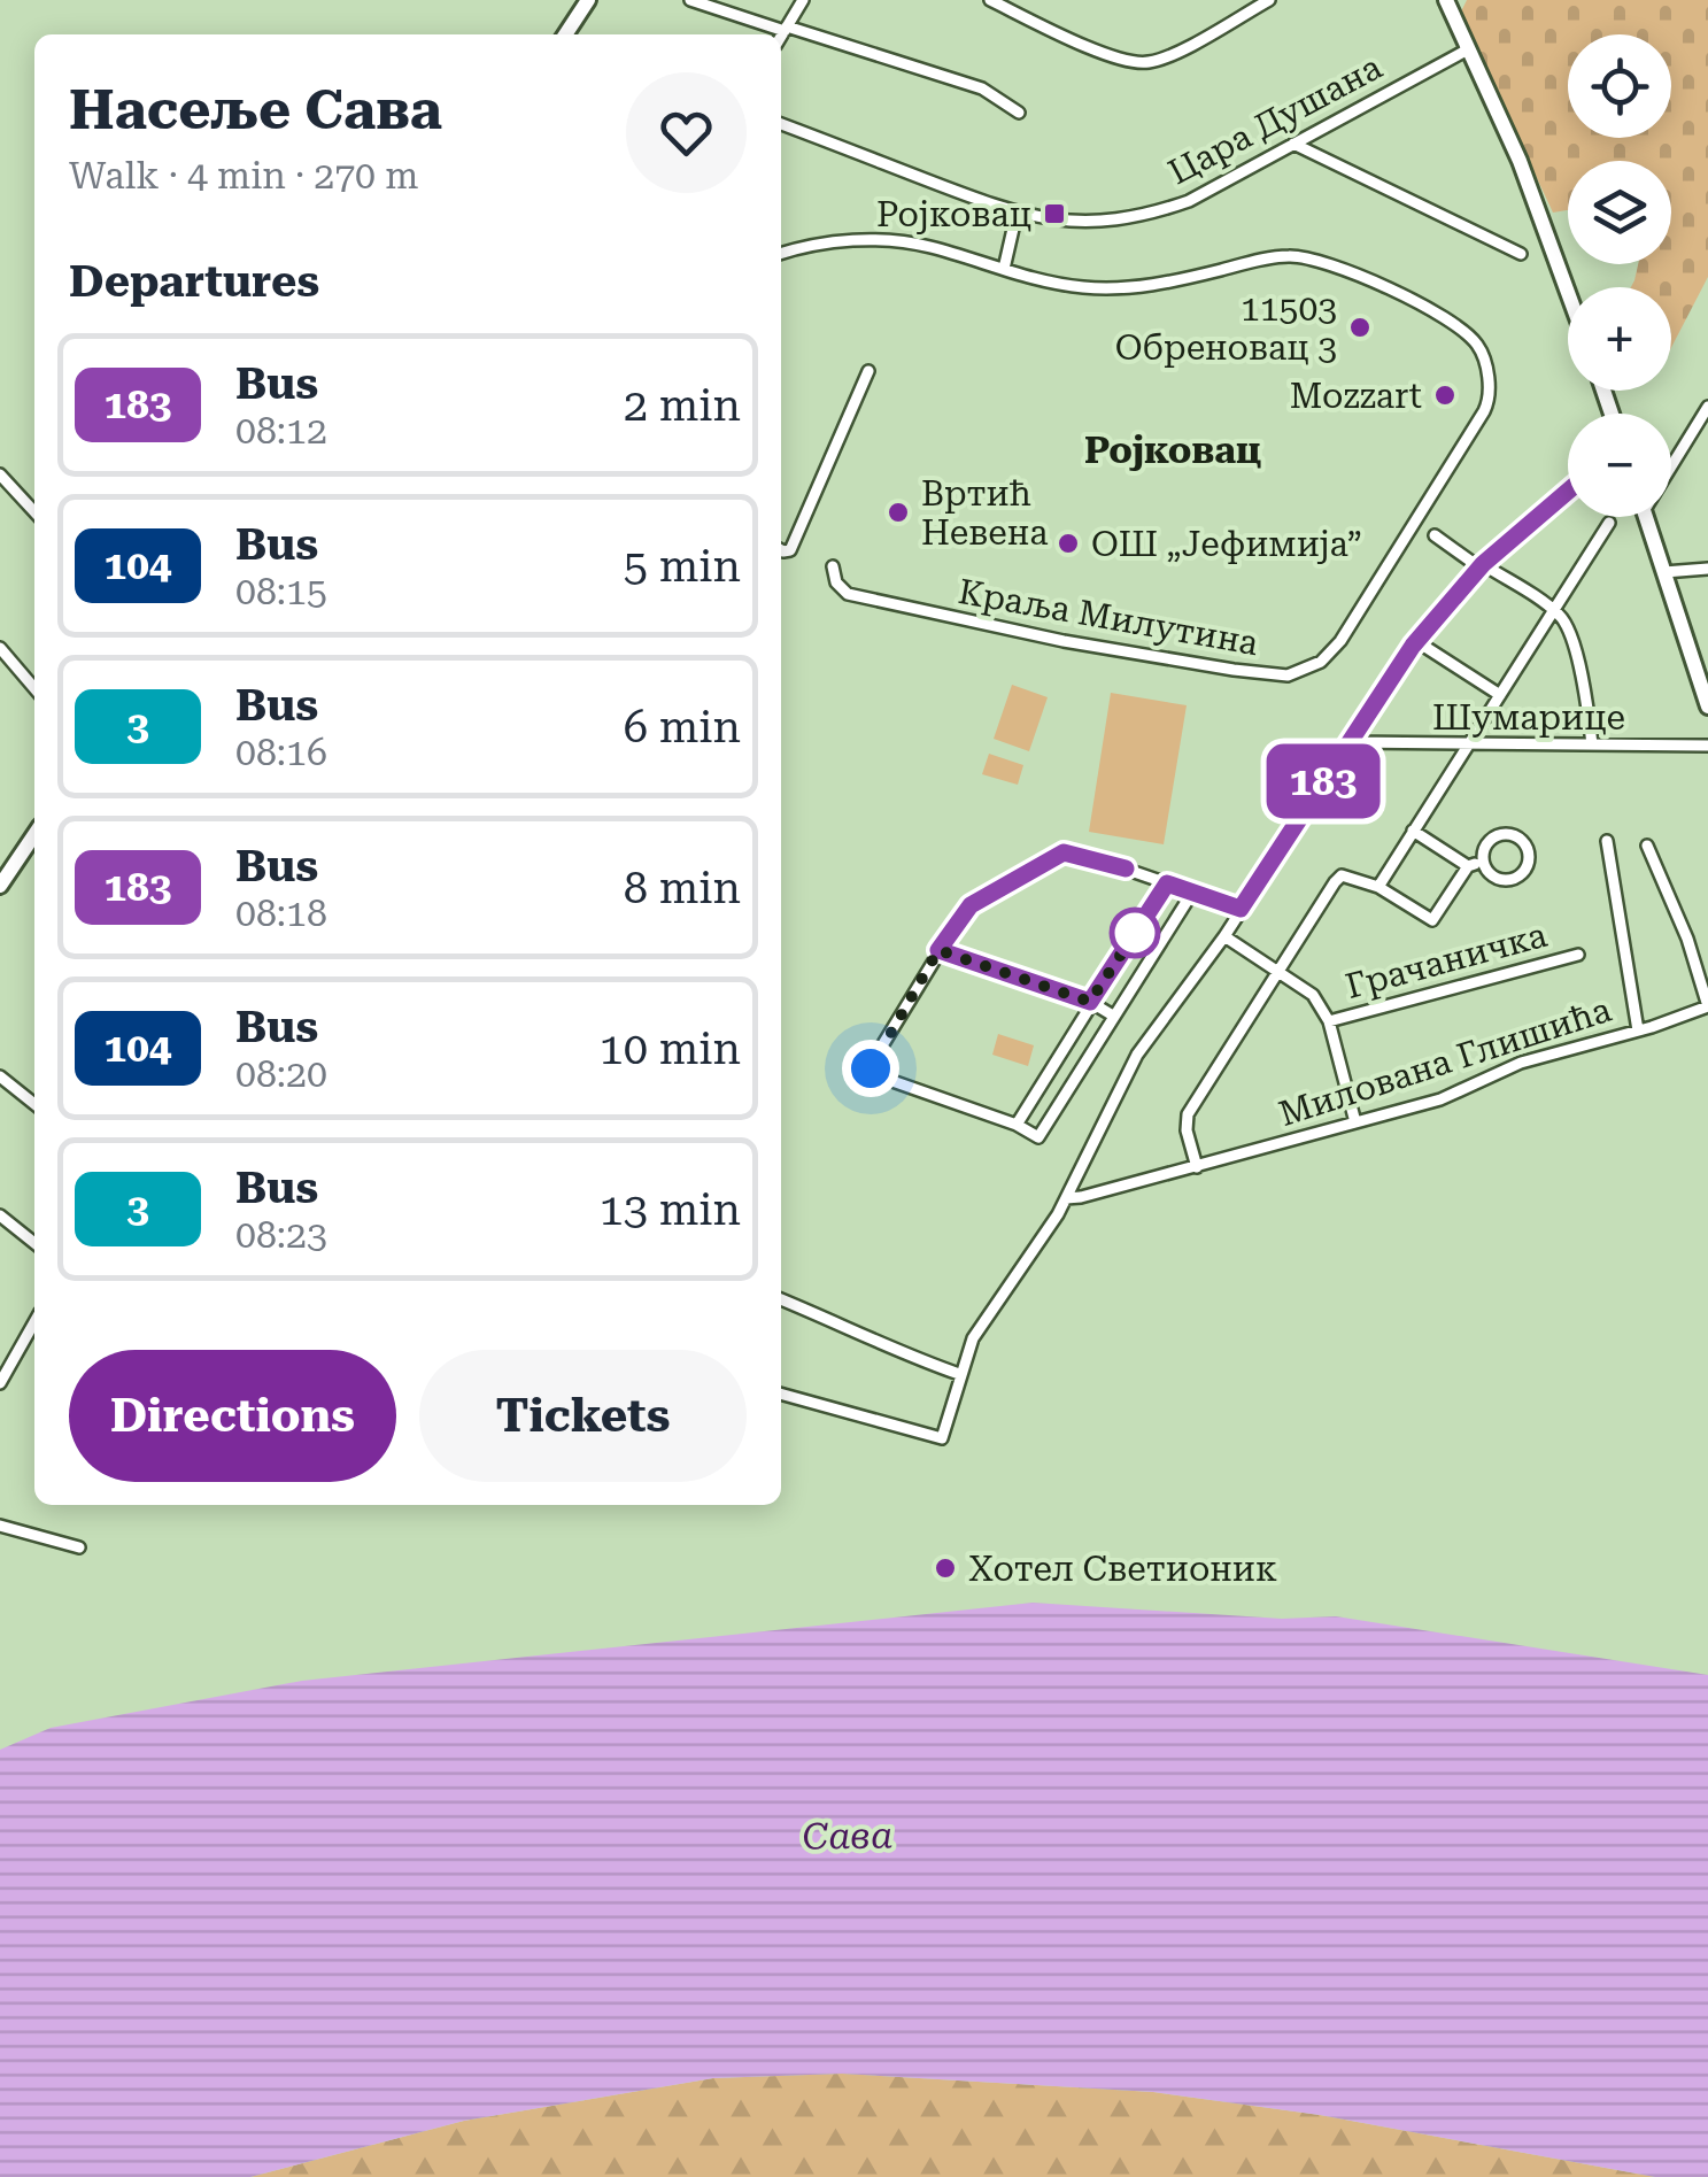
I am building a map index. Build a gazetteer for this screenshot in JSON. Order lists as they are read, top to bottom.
{
  "streets": {
    "street": [
      "Цара Душана",
      "Краља Милутина",
      "Шумарице",
      "Грачаничка",
      "Милована Глишића"
    ]
  },
  "crossings": [
    ["Грачаничка", "Милована Глишића"]
  ],
  "districts": ["Ројковац"],
  "water": ["Сава"],
  "places": {
    "transit": ["Ројковац"],
    "other": [
      "11503 Обреновац 3",
      "Mozzart",
      "Вртић Невена",
      "ОШ „Јефимија”",
      "Хотел Светионик"
    ]
  },
  "lines": ["bus line 183"],
  "page": {
    "on_map": "183",
    "map_buttons": ["+", "−"],
    "heading": [
      ["Насеље Сава", "Walk · 4 min · 270 m"],
      "Departures"
    ],
    "list": [
      {
        "mark": "183",
        "name": "Bus",
        "note": "08:12",
        "value": "2 min"
      },
      {
        "mark": "104",
        "name": "Bus",
        "note": "08:15",
        "value": "5 min"
      },
      {
        "mark": "3",
        "name": "Bus",
        "note": "08:16",
        "value": "6 min"
      },
      {
        "mark": "183",
        "name": "Bus",
        "note": "08:18",
        "value": "8 min"
      },
      {
        "mark": "104",
        "name": "Bus",
        "note": "08:20",
        "value": "10 min"
      },
      {
        "mark": "3",
        "name": "Bus",
        "note": "08:23",
        "value": "13 min"
      }
    ],
    "buttons": ["Directions", "Tickets"]
  }
}
